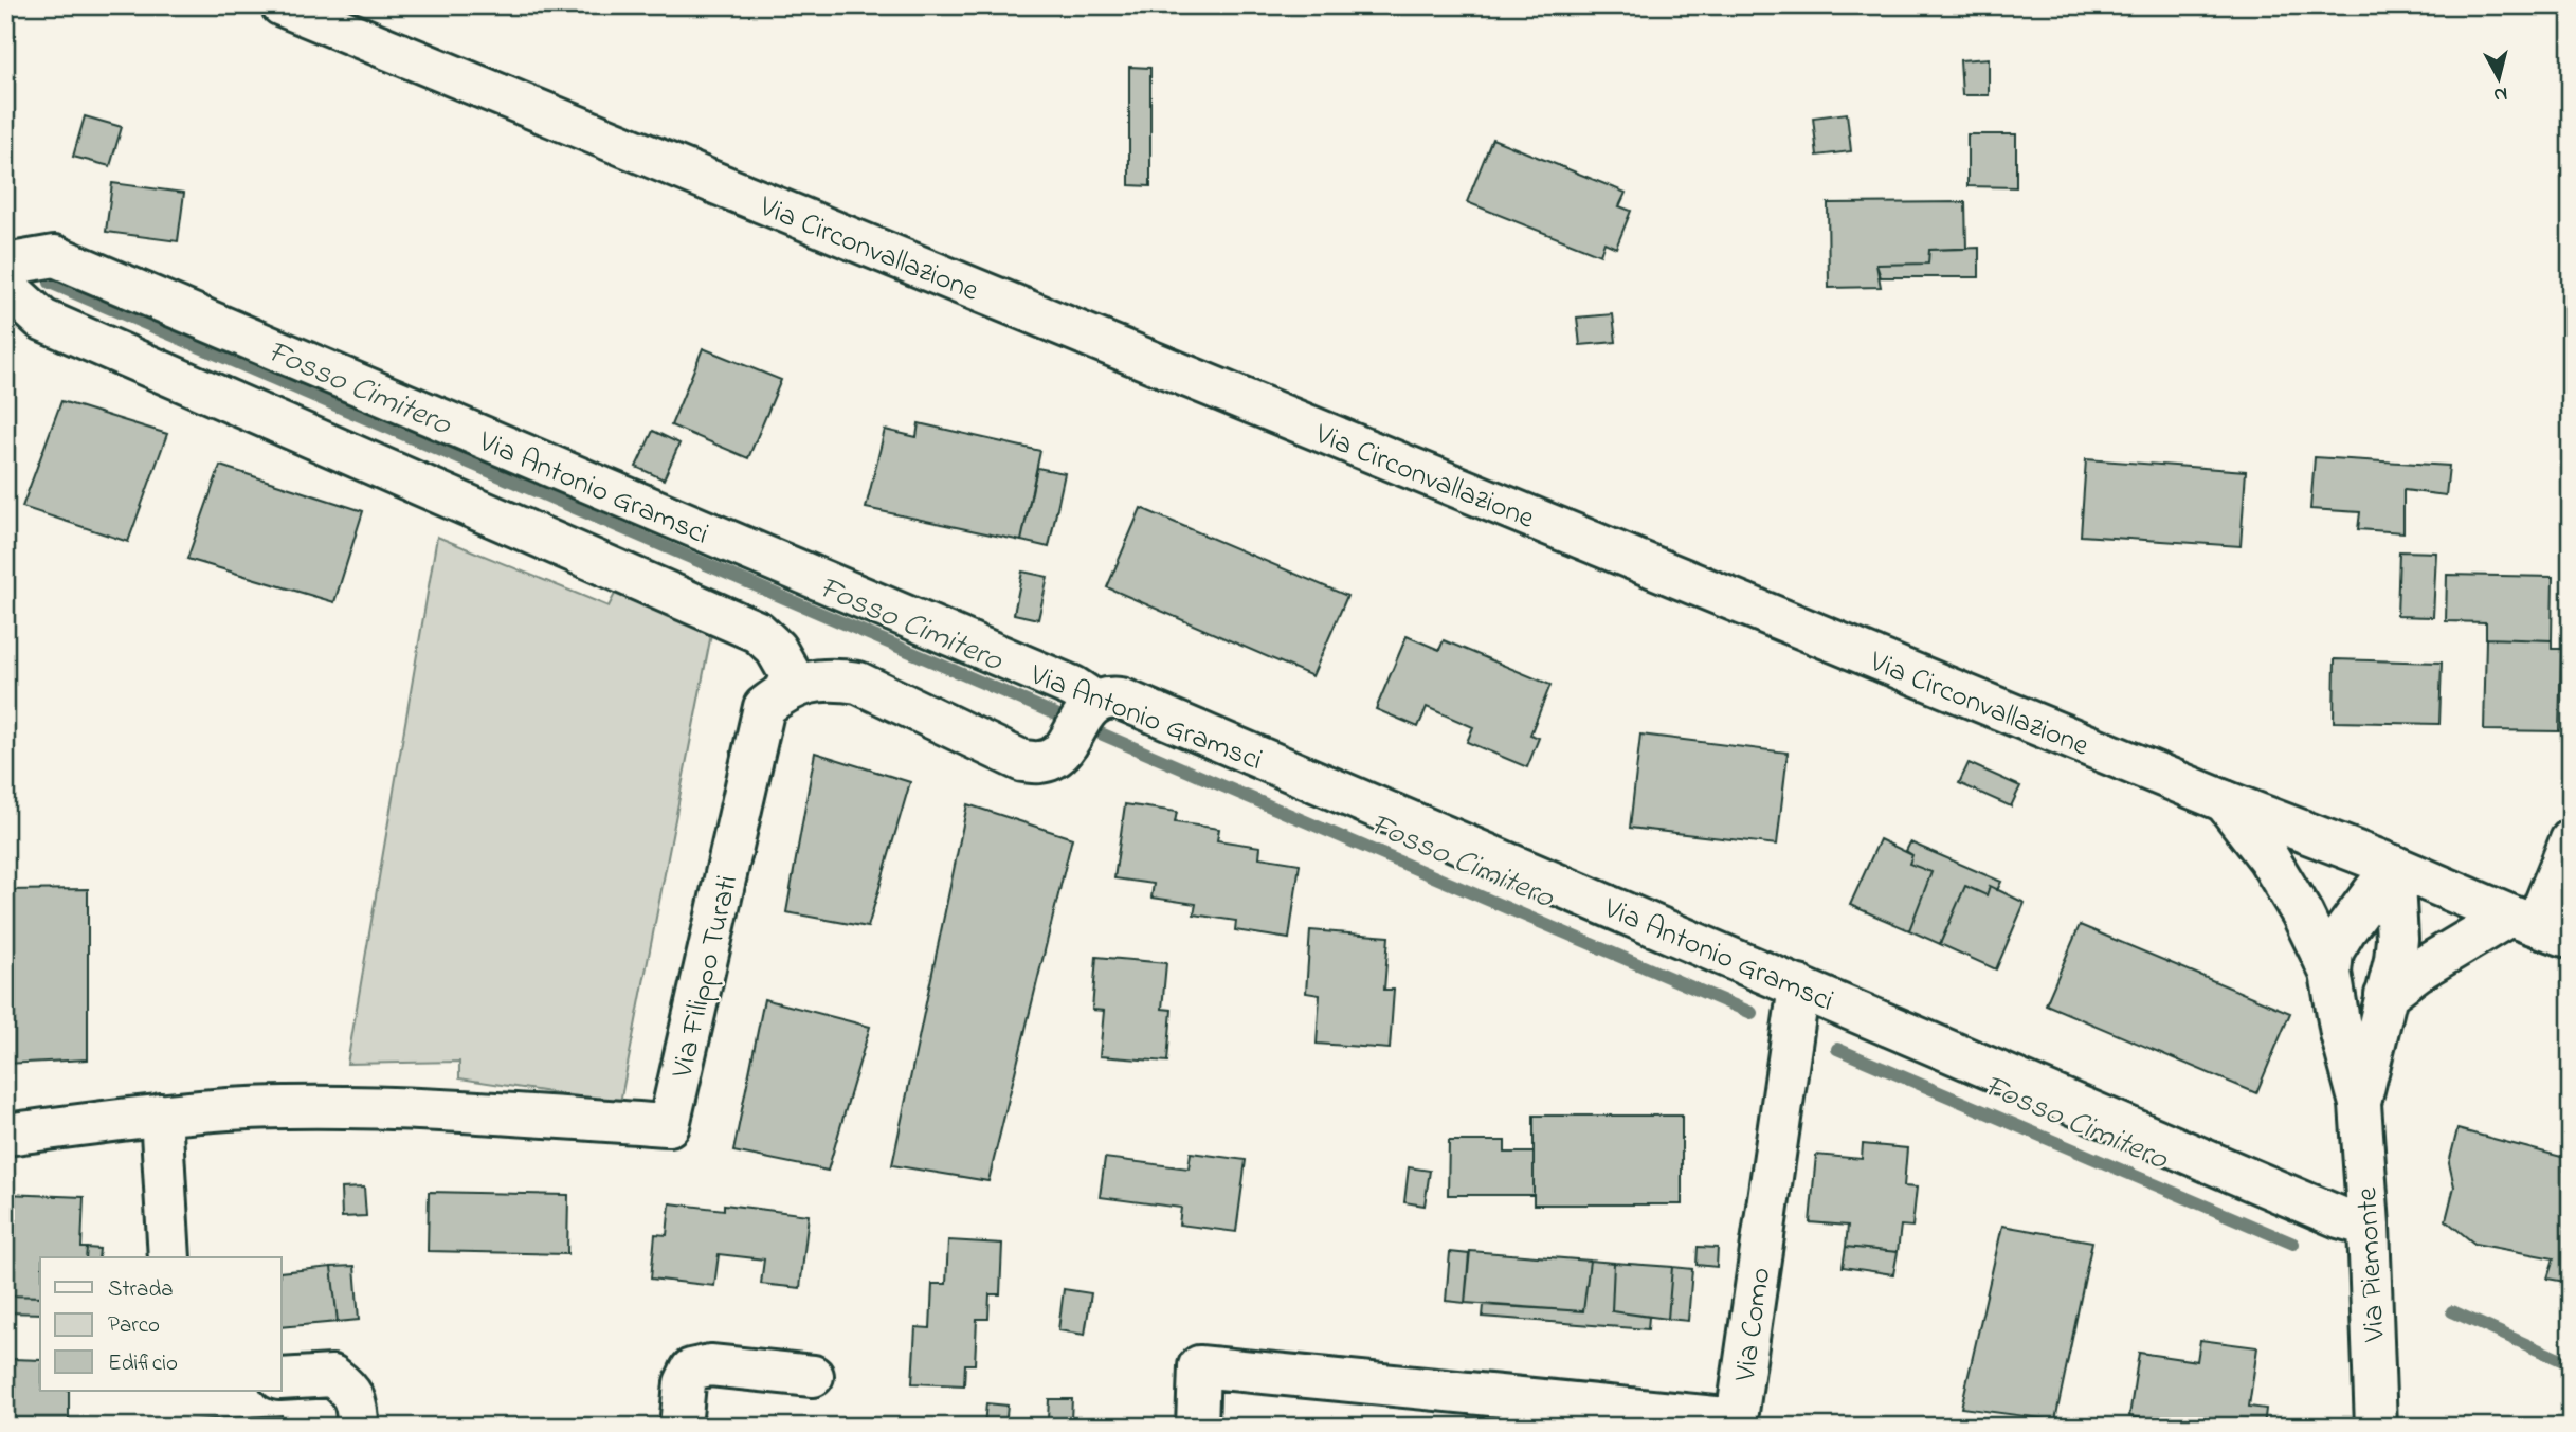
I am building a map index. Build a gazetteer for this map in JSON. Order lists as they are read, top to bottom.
{
  "streets": {
    "street": [
      "Via Circonvallazione",
      "Via Antonio Gramsci",
      "Via Filippo Turati",
      "Via Piemonte",
      "Via Como"
    ]
  },
  "crossings": [
    ["Via Circonvallazione", "Via Piemonte"],
    ["Via Antonio Gramsci", "Via Filippo Turati"],
    ["Via Antonio Gramsci", "Via Piemonte"],
    ["Via Antonio Gramsci", "Via Como"]
  ],
  "water": ["Fosso Cimitero"],
  "legend": ["Strada", "Parco", "Edificio"],
  "north": "bottom"
}
